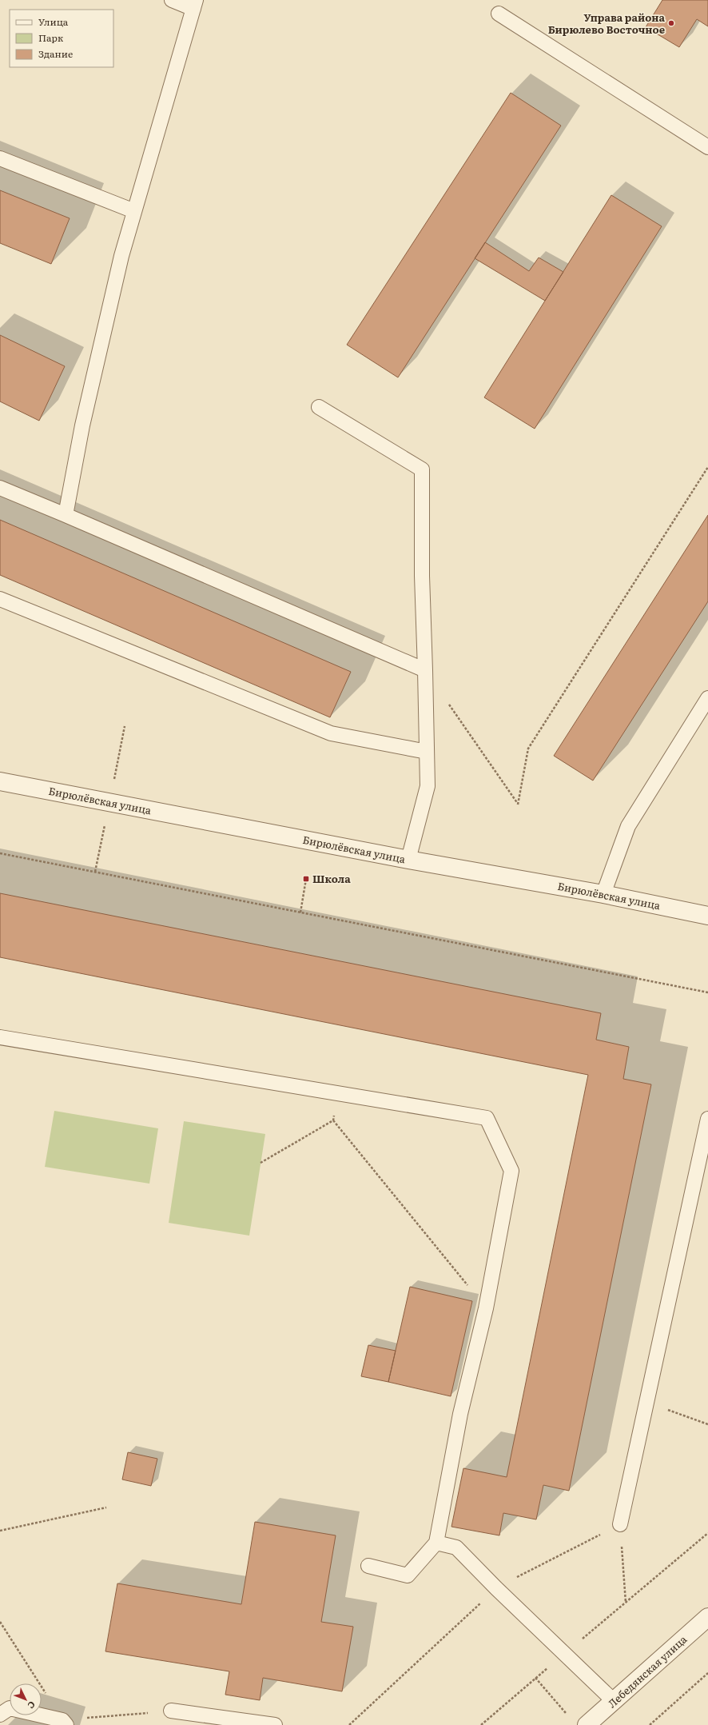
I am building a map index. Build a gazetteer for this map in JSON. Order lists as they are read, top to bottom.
{
  "streets": {
    "street": ["Бирюлёвская улица", "Лебедянская улица"]
  },
  "places": {
    "other": ["Управа района Бирюлево Восточное"],
    "transit": ["Школа"]
  },
  "legend": ["Улица", "Парк", "Здание"],
  "north": "bottom right"
}
